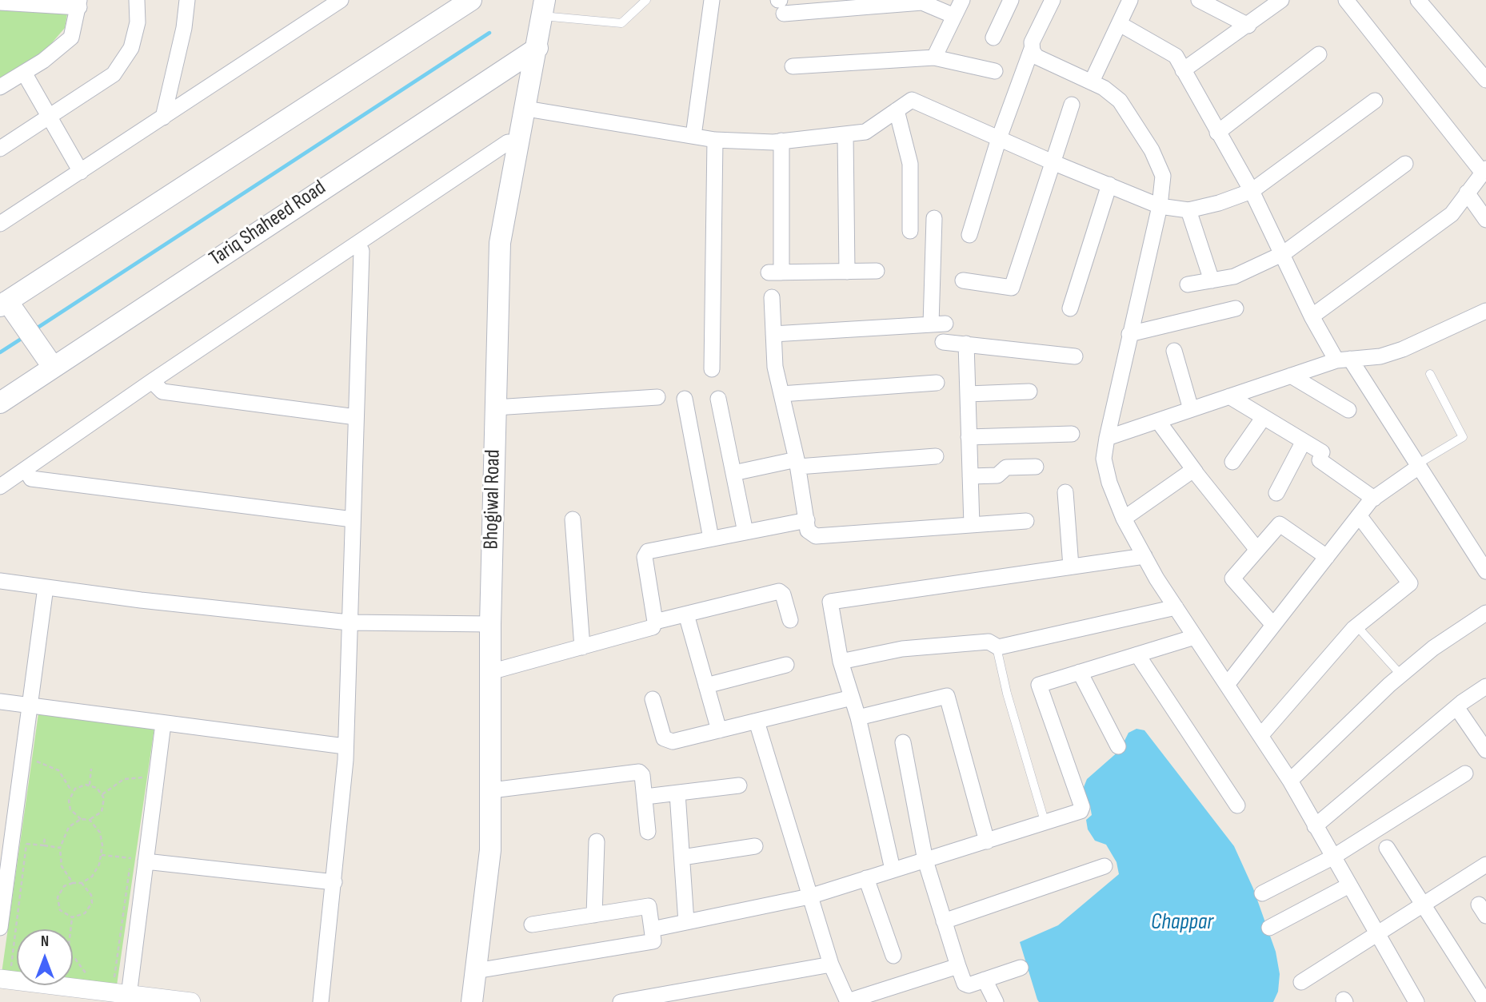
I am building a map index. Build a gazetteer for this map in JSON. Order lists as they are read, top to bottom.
{
  "streets": {
    "main road": ["Tariq Shaheed Road", "Bhogiwal Road"]
  },
  "crossings": [
    ["Tariq Shaheed Road", "Bhogiwal Road"]
  ],
  "water": ["Chappar"],
  "north": "top"
}
